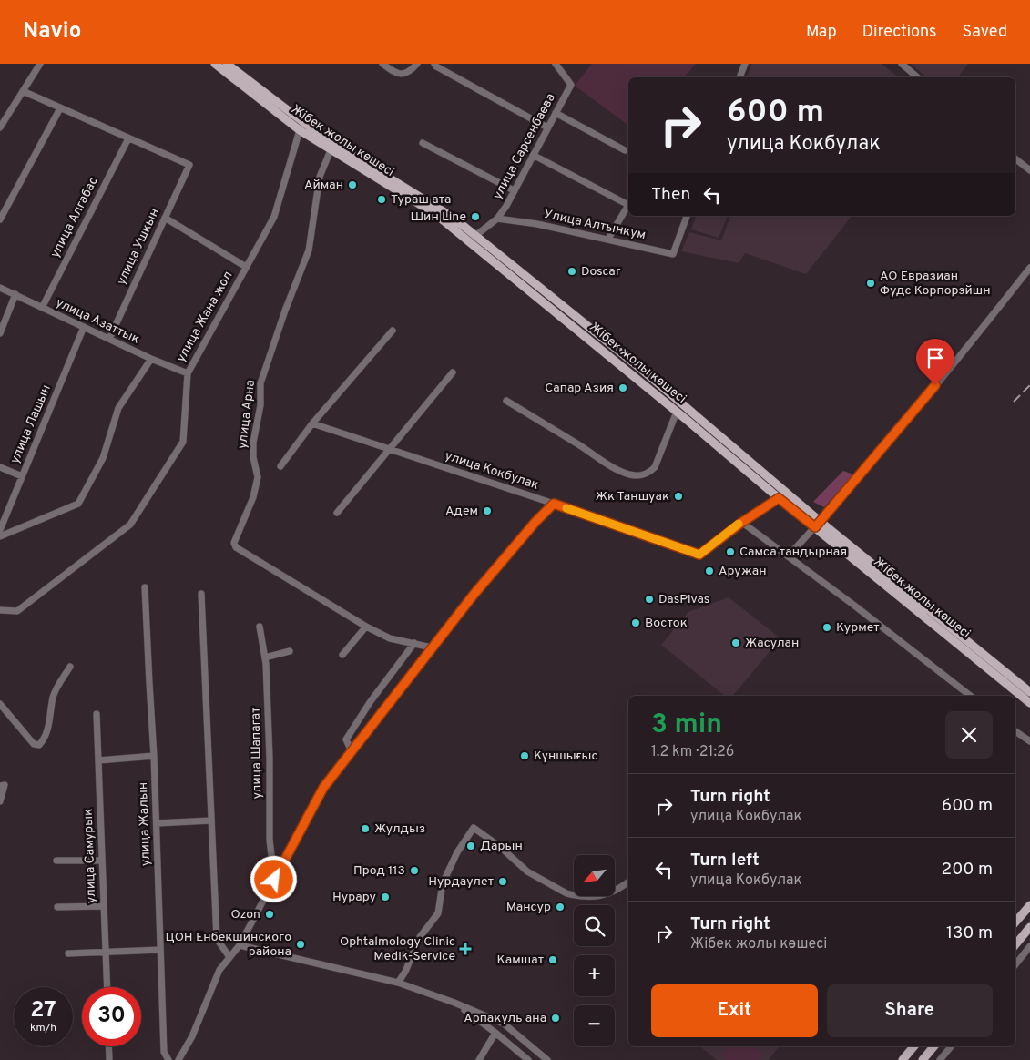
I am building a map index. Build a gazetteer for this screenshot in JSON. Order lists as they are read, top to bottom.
{
  "streets": {
    "main road": ["Жібек жолы көшесі"],
    "street": [
      "улица Сарсенбаева",
      "улица Алгабас",
      "Улица Алтынкум",
      "улица Ушкын",
      "улица Жана жол",
      "улица Азаттык",
      "улица Арна",
      "улица Лашын",
      "улица Кокбулак",
      "улица Шапагат",
      "улица Жалын",
      "улица Самурык"
    ]
  },
  "crossings": [
    ["Жібек жолы көшесі", "улица Жана жол"],
    ["Жібек жолы көшесі", "улица Арна"],
    ["Жібек жолы көшесі", "улица Кокбулак"],
    ["улица Сарсенбаева", "Улица Алтынкум"],
    ["улица Алгабас", "улица Ушкын"],
    ["улица Алгабас", "улица Азаттык"],
    ["улица Ушкын", "улица Азаттык"],
    ["улица Жана жол", "улица Азаттык"],
    ["улица Азаттык", "улица Лашын"]
  ],
  "places": {
    "other": [
      "Айман",
      "Тураш ата",
      "Шин Line",
      "Doscar",
      "АО Евразиан Фудс Корпорэйшн",
      "Сапар Азия",
      "Жк Таншуак",
      "Адем",
      "Самса тандырная",
      "Аружан",
      "DasPivas",
      "Восток",
      "Курмет",
      "Жасулан",
      "Күншығыс",
      "Жулдыз",
      "Дарын",
      "Прод 113",
      "Нурдаулет",
      "Нурару",
      "Мансур",
      "Ozon",
      "ЦОН Енбекшинского района",
      "Камшат",
      "Арпакуль ана"
    ],
    "health": ["Ophtalmology Clinic Medik-Service"]
  },
  "north": "bottom left",
  "page": {
    "header": "Navio",
    "nav": ["Map", "Directions", "Saved"],
    "turn": ["600 m", "улица Кокбулак"],
    "then": "Then",
    "heading": ["3 min", "1.2 km · 21:26"],
    "list": [
      {
        "name": "Turn right",
        "note": "улица Кокбулак",
        "value": "600 m"
      },
      {
        "name": "Turn left",
        "note": "улица Кокбулак",
        "value": "200 m"
      },
      {
        "name": "Turn right",
        "note": "Жібек жолы көшесі",
        "value": "130 m"
      }
    ],
    "map_buttons": ["+", "−"],
    "buttons": ["Exit", "Share"],
    "speed": "27 km/h",
    "limit": "30"
  }
}
